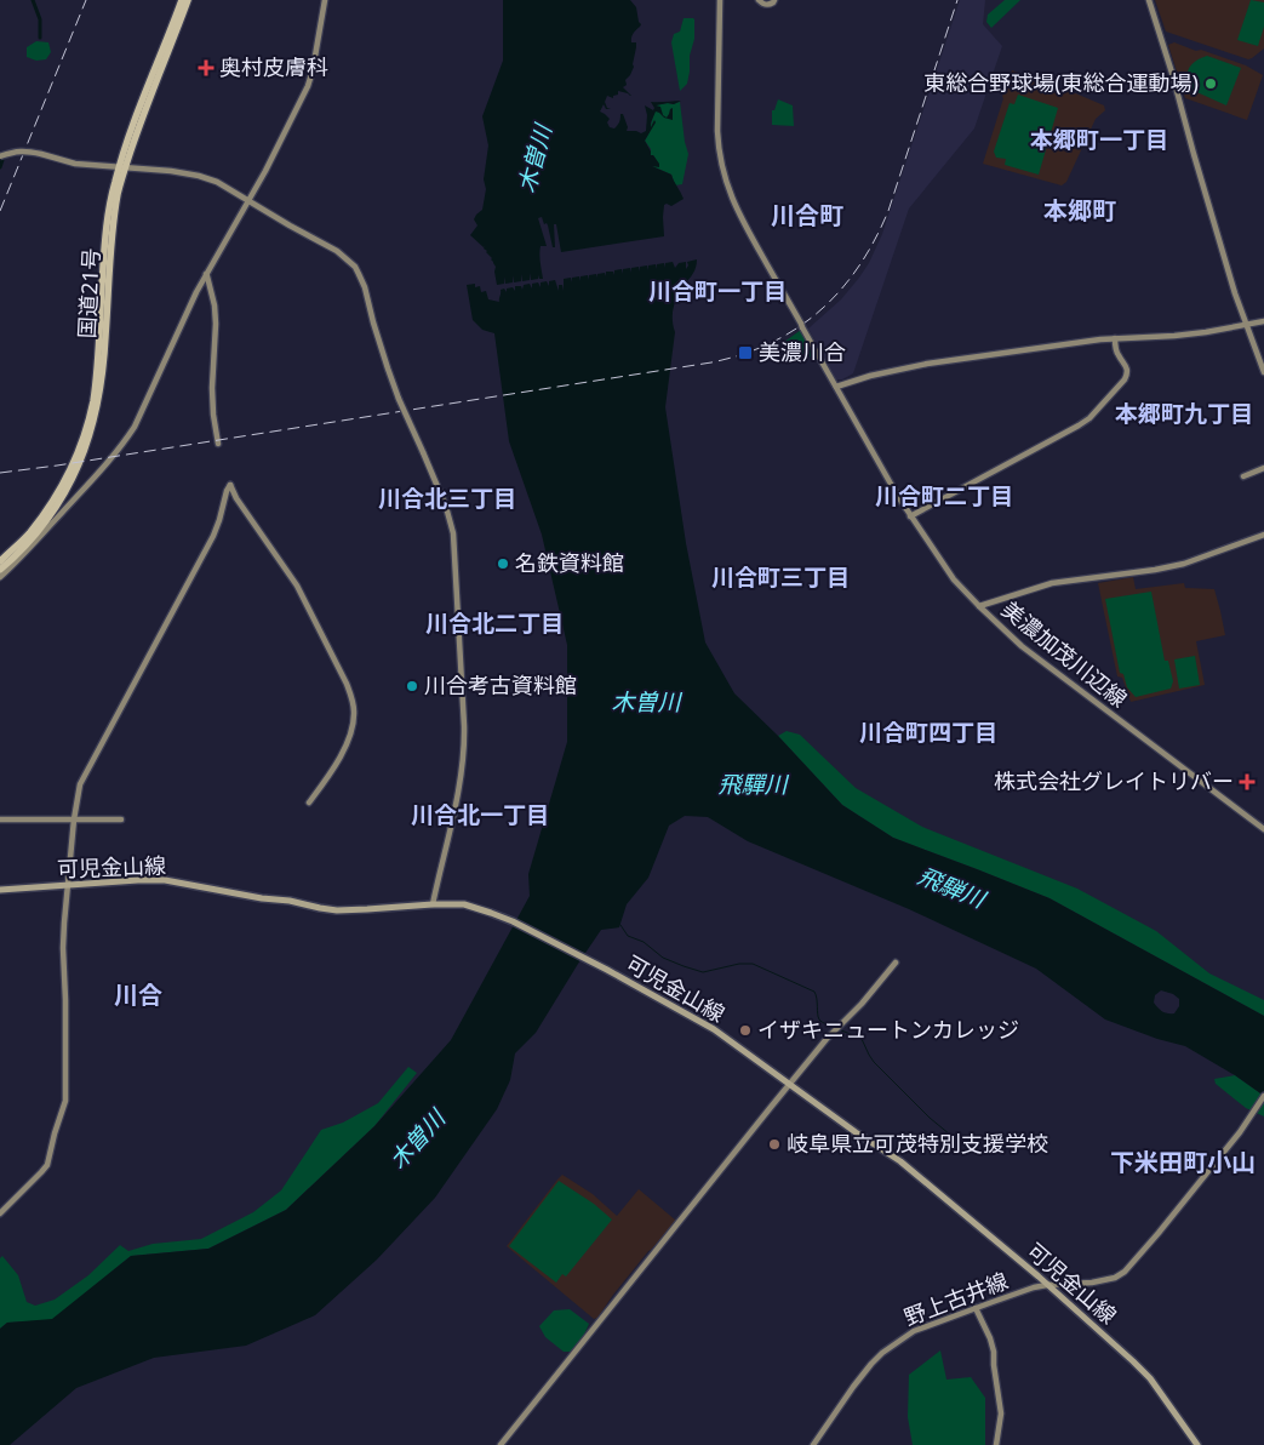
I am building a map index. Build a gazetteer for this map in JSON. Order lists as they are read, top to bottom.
{
  "streets": {
    "highway": ["国道21号"],
    "main road": ["可児金山線"],
    "street": ["美濃加茂川辺線", "野上古井線"]
  },
  "crossings": [
    ["可児金山線", "野上古井線"]
  ],
  "districts": [
    "本郷町一丁目",
    "本郷町",
    "川合町",
    "川合町一丁目",
    "本郷町九丁目",
    "川合町二丁目",
    "川合北三丁目",
    "川合町三丁目",
    "川合北二丁目",
    "川合町四丁目",
    "川合北一丁目",
    "川合",
    "下米田町小山"
  ],
  "water": ["木曽川", "飛驒川", "飛騨川"],
  "places": {
    "health": ["奥村皮膚科", "株式会社グレイトリバー"],
    "other": [
      "東総合野球場(東総合運動場)",
      "名鉄資料館",
      "川合考古資料館",
      "イザキニュートンカレッジ",
      "岐阜県立可茂特別支援学校"
    ],
    "transit": ["美濃川合"]
  }
}
